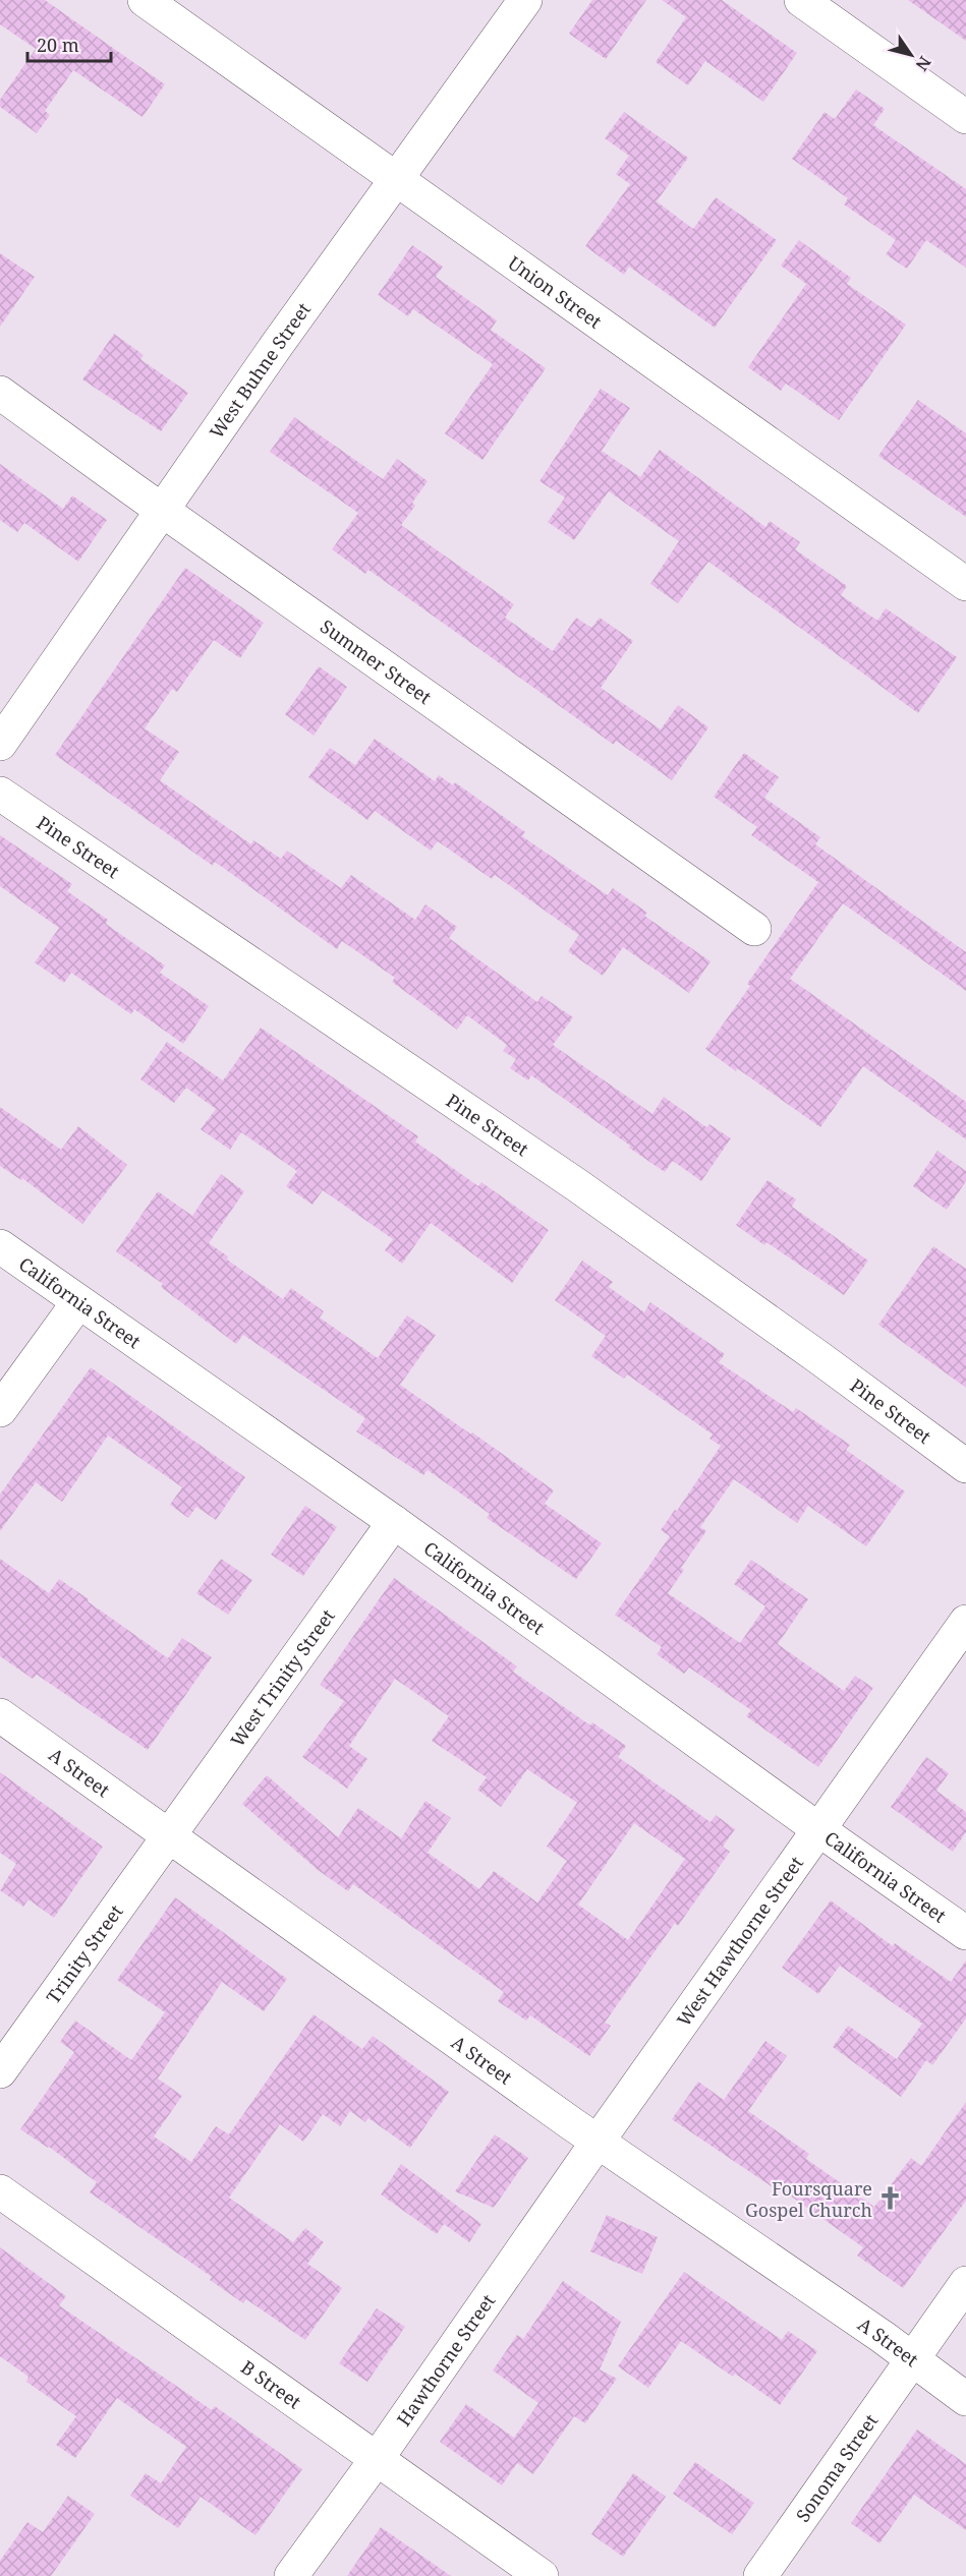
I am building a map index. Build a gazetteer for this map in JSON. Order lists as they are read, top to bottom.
{
  "streets": {
    "street": [
      "Union Street",
      "West Buhne Street",
      "Summer Street",
      "Pine Street",
      "California Street",
      "West Trinity Street",
      "A Street",
      "West Hawthorne Street",
      "Trinity Street",
      "Hawthorne Street",
      "B Street",
      "Sonoma Street"
    ]
  },
  "crossings": [
    ["Union Street", "West Buhne Street"],
    ["West Buhne Street", "Summer Street"],
    ["California Street", "West Trinity Street"],
    ["California Street", "West Hawthorne Street"],
    ["West Trinity Street", "A Street"],
    ["West Trinity Street", "Trinity Street"],
    ["A Street", "West Hawthorne Street"],
    ["A Street", "Trinity Street"],
    ["A Street", "Hawthorne Street"],
    ["A Street", "Sonoma Street"],
    ["West Hawthorne Street", "Hawthorne Street"],
    ["Hawthorne Street", "B Street"]
  ],
  "places": {
    "church": ["Foursquare Gospel Church"]
  },
  "scale_bar": "20 m",
  "north": "bottom right"
}
